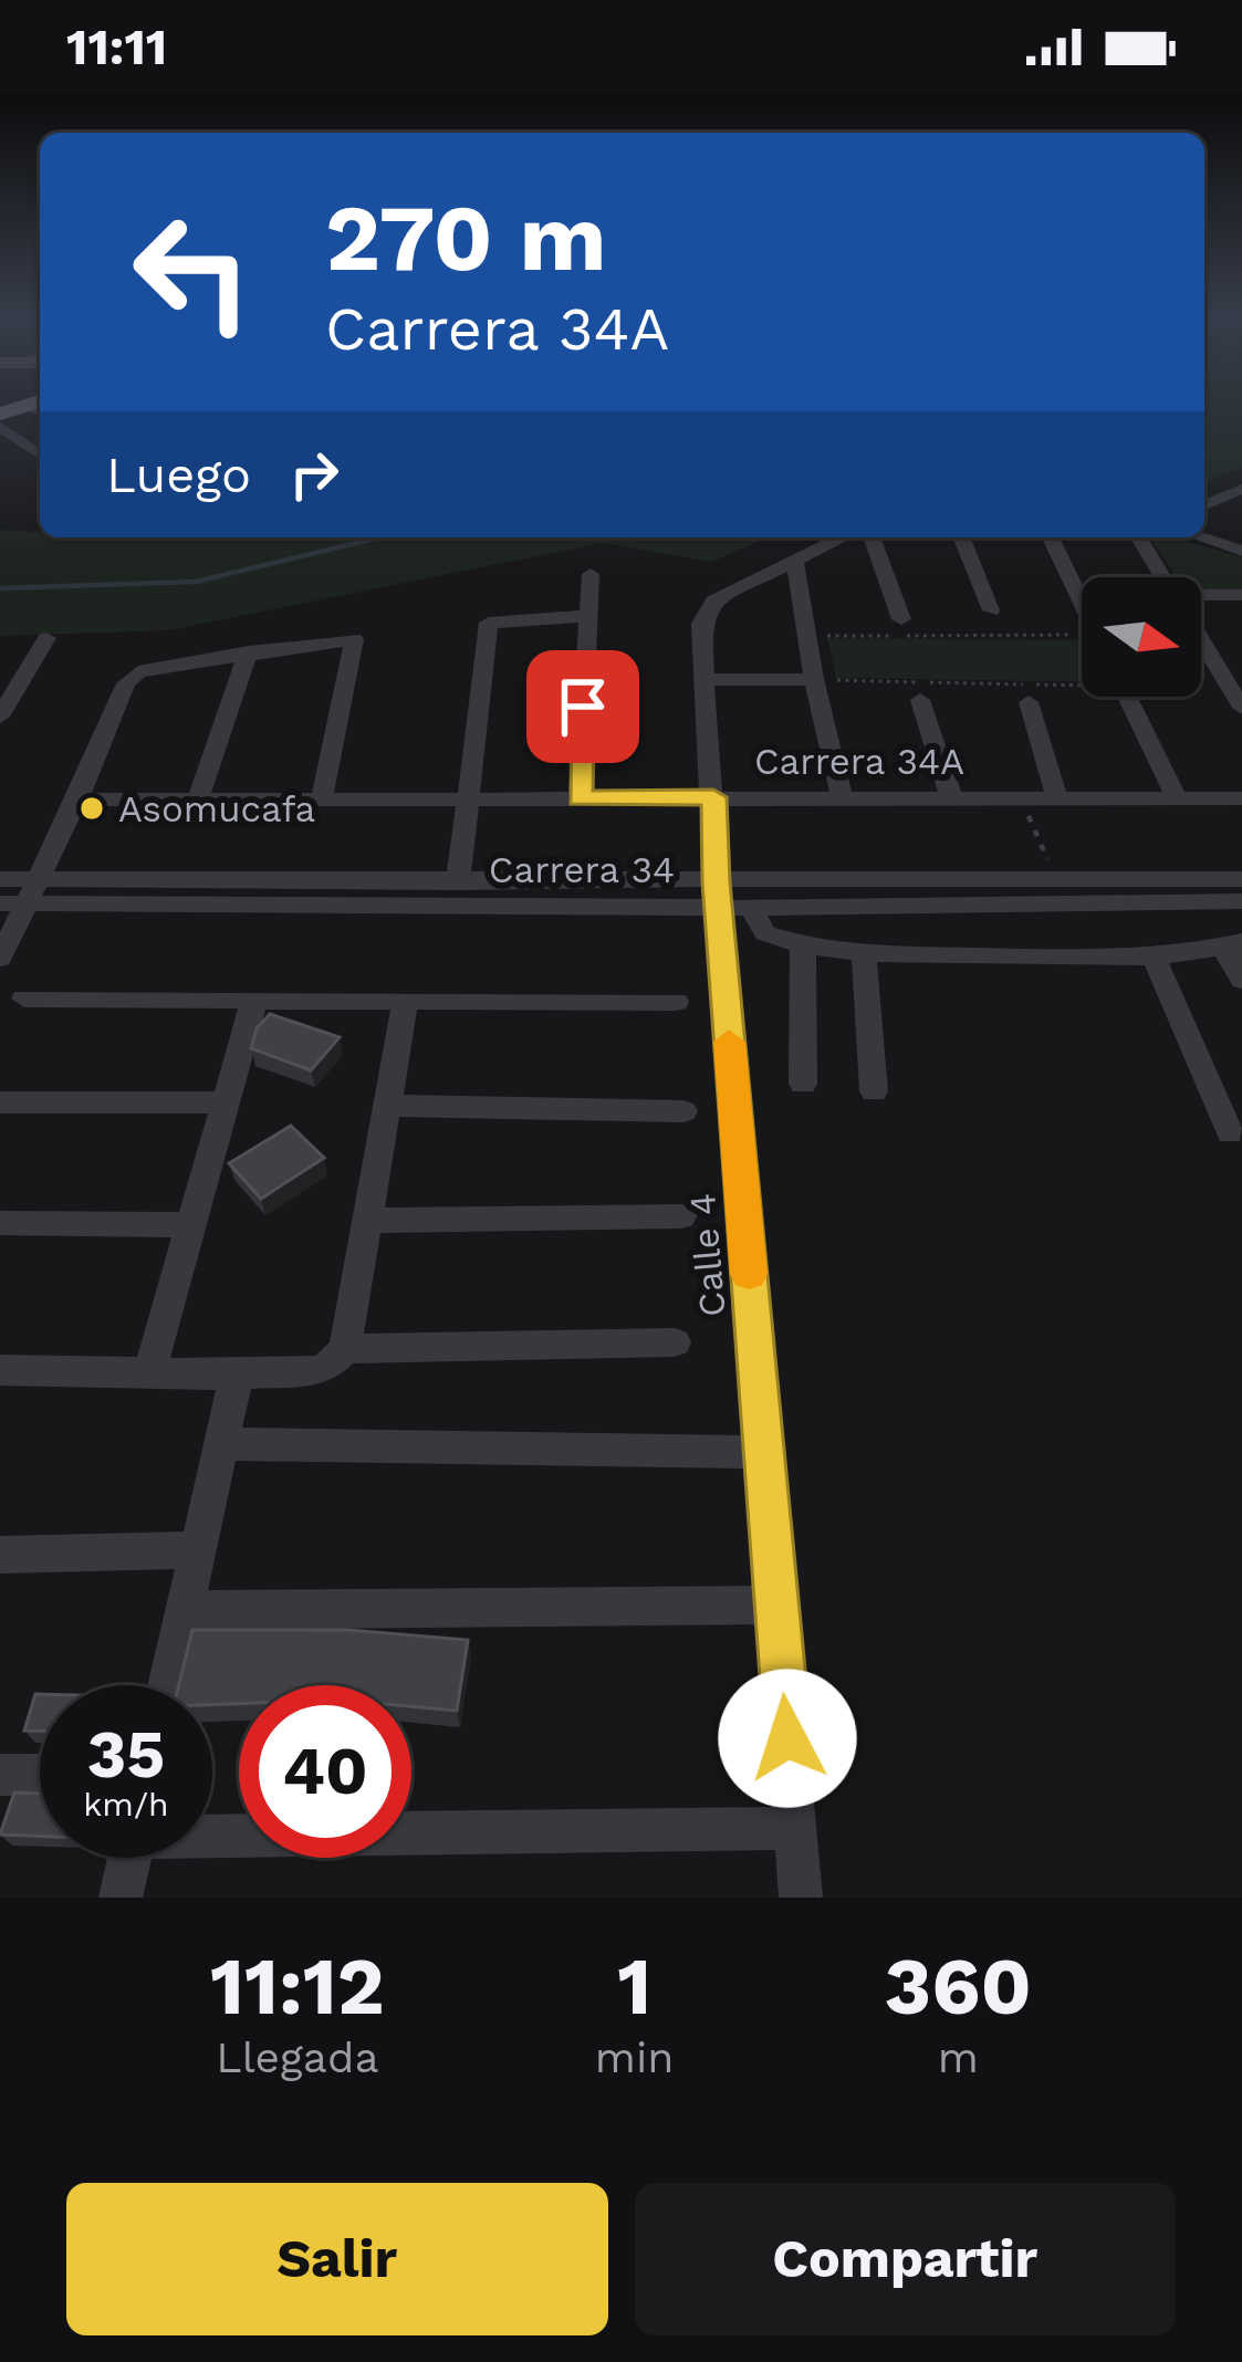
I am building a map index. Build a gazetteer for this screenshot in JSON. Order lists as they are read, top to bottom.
{
  "streets": {
    "street": ["Carrera 34A", "Carrera 34", "Calle 4"]
  },
  "crossings": [
    ["Carrera 34A", "Calle 4"],
    ["Carrera 34", "Calle 4"]
  ],
  "places": ["Asomucafa"],
  "north": "right",
  "page": {
    "status": "11:11",
    "turn": ["270 m", "Carrera 34A"],
    "then": "Luego",
    "speed": "35 km/h",
    "limit": "40",
    "eta": [
      "11:12",
      "Llegada",
      "1",
      "min",
      "360",
      "m"
    ],
    "buttons": ["Salir", "Compartir"]
  }
}
